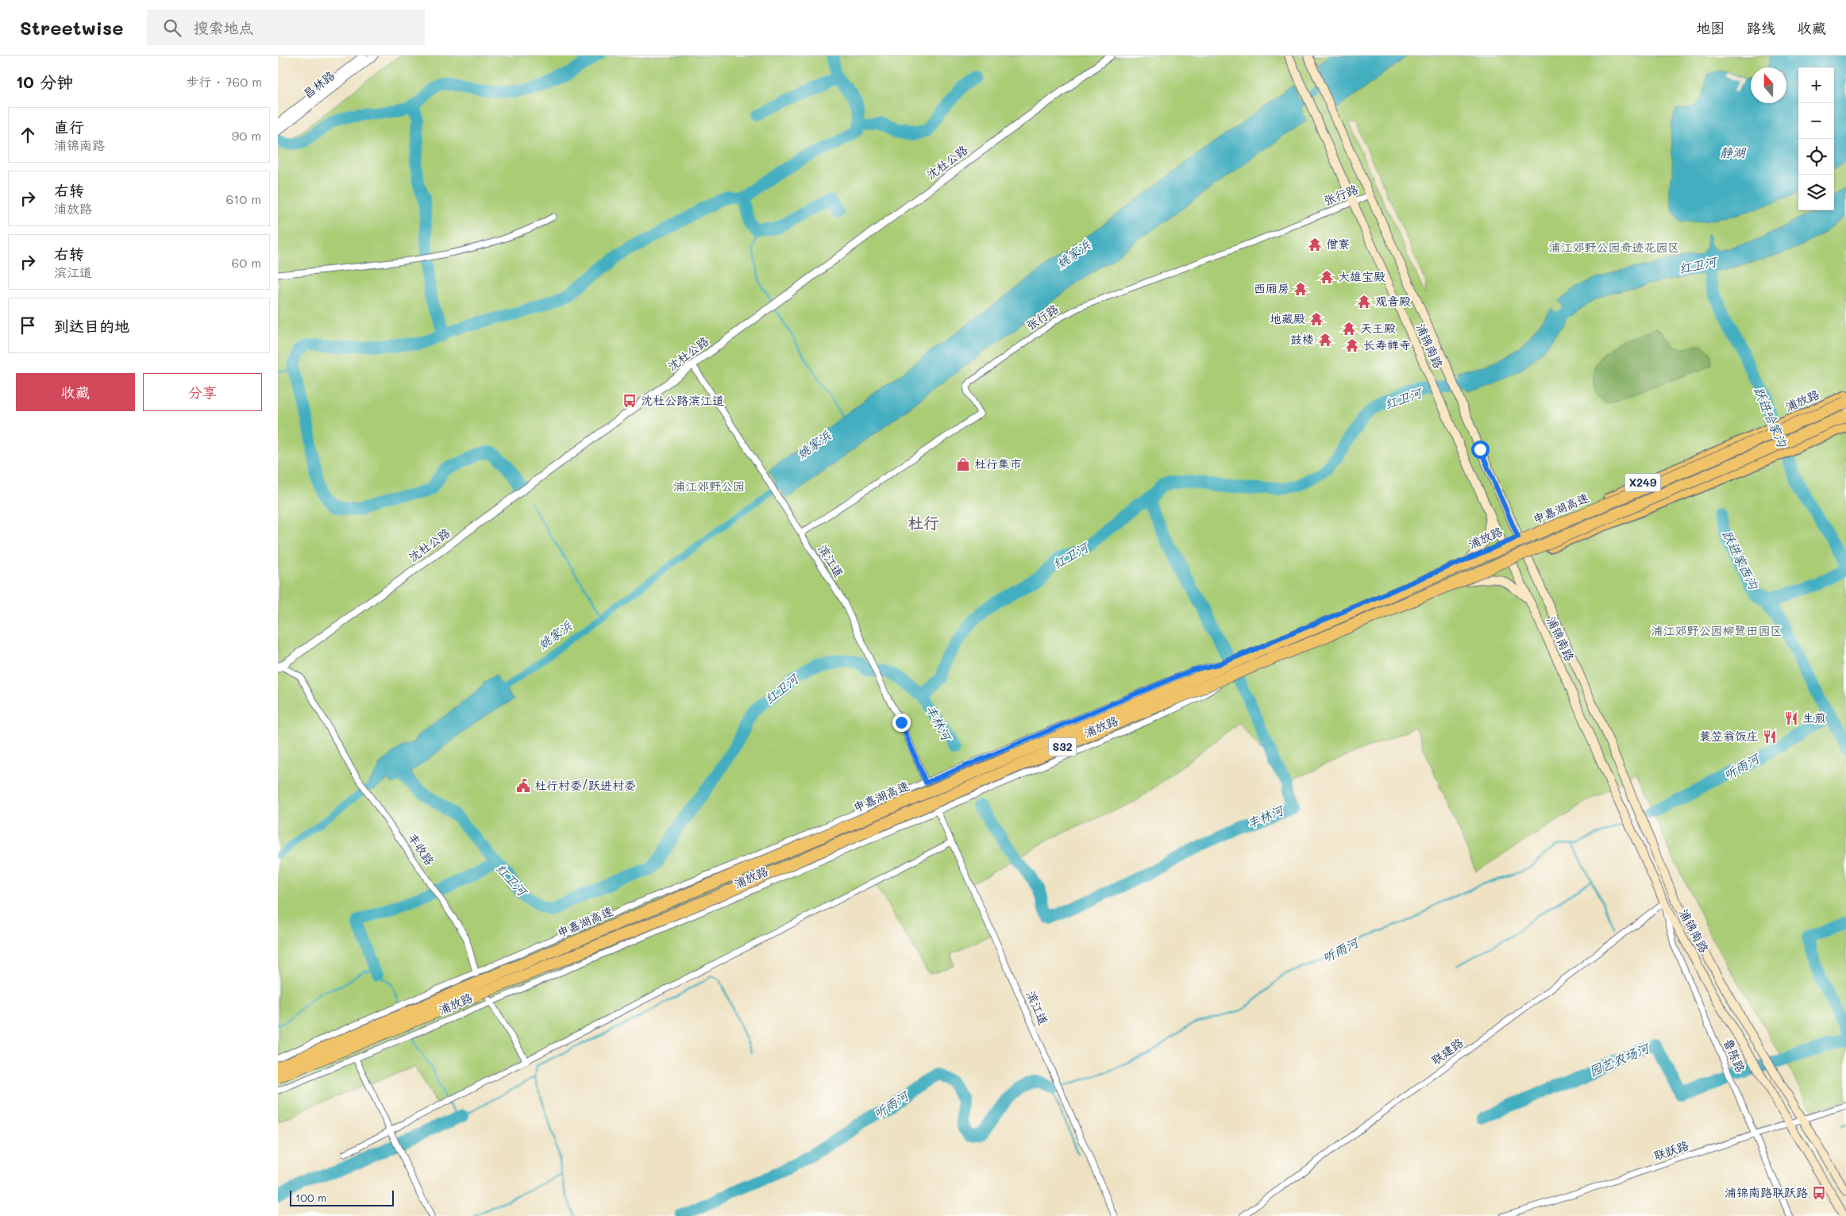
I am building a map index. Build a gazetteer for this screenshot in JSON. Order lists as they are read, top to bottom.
{
  "streets": {
    "highway": ["申嘉湖高速", "S32"],
    "main road": ["浦锦南路", "浦放路", "X249"],
    "street": [
      "昌林路",
      "沈杜公路",
      "张行路",
      "滨江道",
      "丰收路",
      "联建路",
      "鲁陈路",
      "联跃路"
    ]
  },
  "crossings": [
    ["沈杜公路", "滨江道"],
    ["沈杜公路", "丰收路"],
    ["张行路", "浦锦南路"],
    ["张行路", "滨江道"],
    ["浦锦南路", "浦放路"],
    ["浦锦南路", "联建路"],
    ["浦锦南路", "鲁陈路"],
    ["浦锦南路", "联跃路"],
    ["浦放路", "申嘉湖高速"],
    ["浦放路", "滨江道"],
    ["浦放路", "丰收路"],
    ["联建路", "鲁陈路"],
    ["鲁陈路", "联跃路"]
  ],
  "districts": ["杜行"],
  "water": [
    "静湖",
    "姚家浜",
    "红卫河",
    "跃进哈家沟",
    "跃进家西沟",
    "丰林河",
    "听雨河",
    "园艺农场河"
  ],
  "parks": ["浦江郊野公园奇迹花园区", "浦江郊野公园", "浦江郊野公园柳鹭田园区"],
  "places": {
    "temple": [
      "僧寮",
      "大雄宝殿",
      "西厢房",
      "观音殿",
      "地藏殿",
      "天王殿",
      "鼓楼",
      "长寿禅寺"
    ],
    "bus stop": ["沈杜公路滨江道", "浦锦南路联跃路"],
    "shop": ["杜行集市"],
    "restaurant": ["生煎", "蓑笠翁饭庄"],
    "public building": ["杜行村委/跃进村委"]
  },
  "scale_bar": "100 m",
  "north": "top",
  "page": {
    "header": "Streetwise",
    "search": "搜索地点",
    "nav": ["地图", "路线", "收藏"],
    "heading": ["10 分钟", "步行 · 760 m"],
    "map_buttons": ["+", "−"],
    "list": [
      ["直行", "浦锦南路", "90 m"],
      ["右转", "浦放路", "610 m"],
      ["右转", "滨江道", "60 m"],
      "到达目的地"
    ],
    "buttons": ["收藏", "分享"],
    "scale": "100 m"
  }
}
